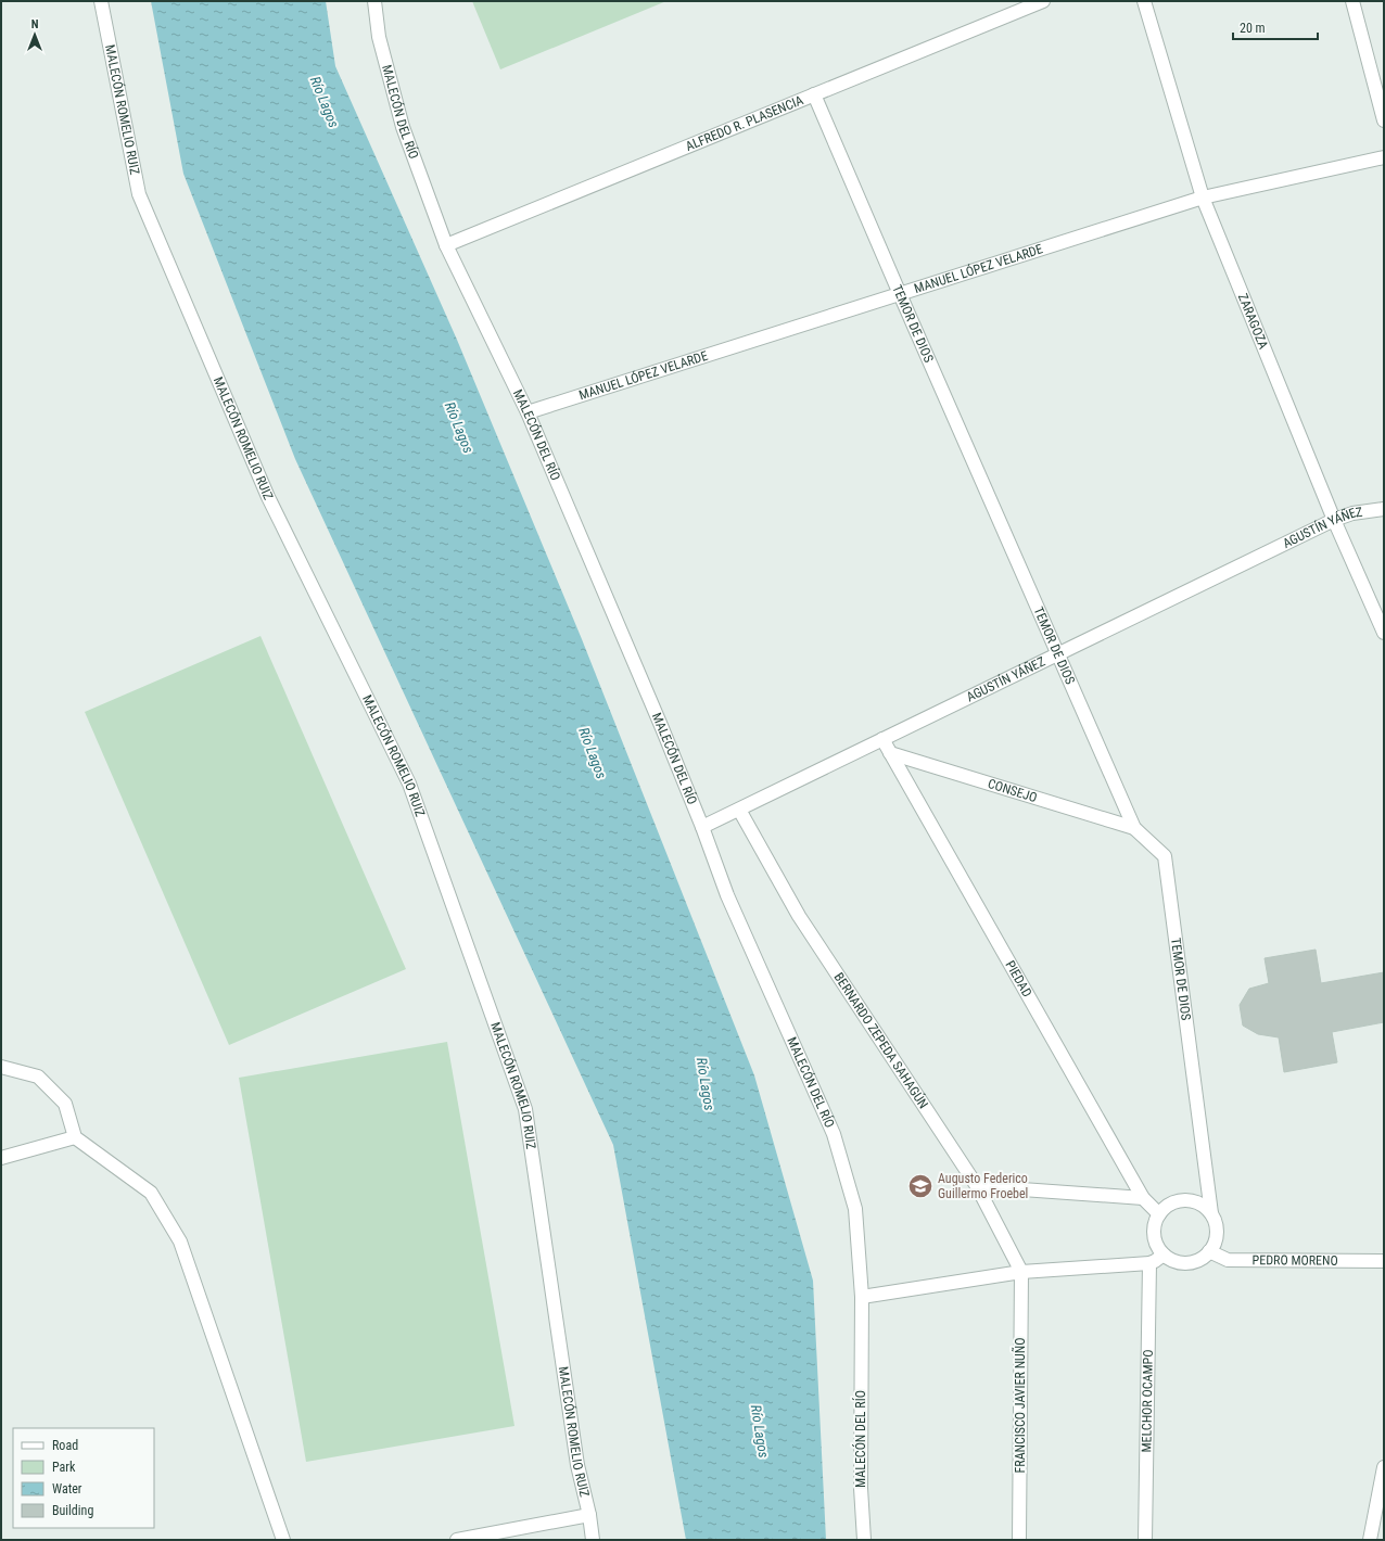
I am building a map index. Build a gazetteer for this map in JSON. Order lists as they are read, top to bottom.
{
  "streets": {
    "street": [
      "MALECÓN ROMELIO RUIZ",
      "MALECÓN DEL RÍO",
      "ALFREDO R. PLASENCIA",
      "MANUEL LÓPEZ VELARDE",
      "ZARAGOZA",
      "TEMOR DE DIOS",
      "AGUSTÍN YÁÑEZ",
      "CONSEJO",
      "PIEDAD",
      "BERNARDO ZEPEDA SAHAGÚN",
      "PEDRO MORENO",
      "MELCHOR OCAMPO",
      "FRANCISCO JAVIER NUÑO"
    ]
  },
  "crossings": [
    ["MALECÓN DEL RÍO", "ALFREDO R. PLASENCIA"],
    ["MALECÓN DEL RÍO", "MANUEL LÓPEZ VELARDE"],
    ["MALECÓN DEL RÍO", "AGUSTÍN YÁÑEZ"],
    ["ALFREDO R. PLASENCIA", "TEMOR DE DIOS"],
    ["MANUEL LÓPEZ VELARDE", "ZARAGOZA"],
    ["MANUEL LÓPEZ VELARDE", "TEMOR DE DIOS"],
    ["ZARAGOZA", "AGUSTÍN YÁÑEZ"],
    ["TEMOR DE DIOS", "AGUSTÍN YÁÑEZ"],
    ["TEMOR DE DIOS", "CONSEJO"],
    ["TEMOR DE DIOS", "PIEDAD"],
    ["TEMOR DE DIOS", "PEDRO MORENO"],
    ["AGUSTÍN YÁÑEZ", "PIEDAD"],
    ["AGUSTÍN YÁÑEZ", "BERNARDO ZEPEDA SAHAGÚN"],
    ["CONSEJO", "PIEDAD"],
    ["PIEDAD", "PEDRO MORENO"],
    ["BERNARDO ZEPEDA SAHAGÚN", "FRANCISCO JAVIER NUÑO"]
  ],
  "water": ["Río Lagos"],
  "places": {
    "school or university": ["Augusto Federico Guillermo Froebel"]
  },
  "legend": [
    "Road",
    "Park",
    "Water",
    "Building"
  ],
  "scale_bar": "20 m",
  "north": "top"
}
